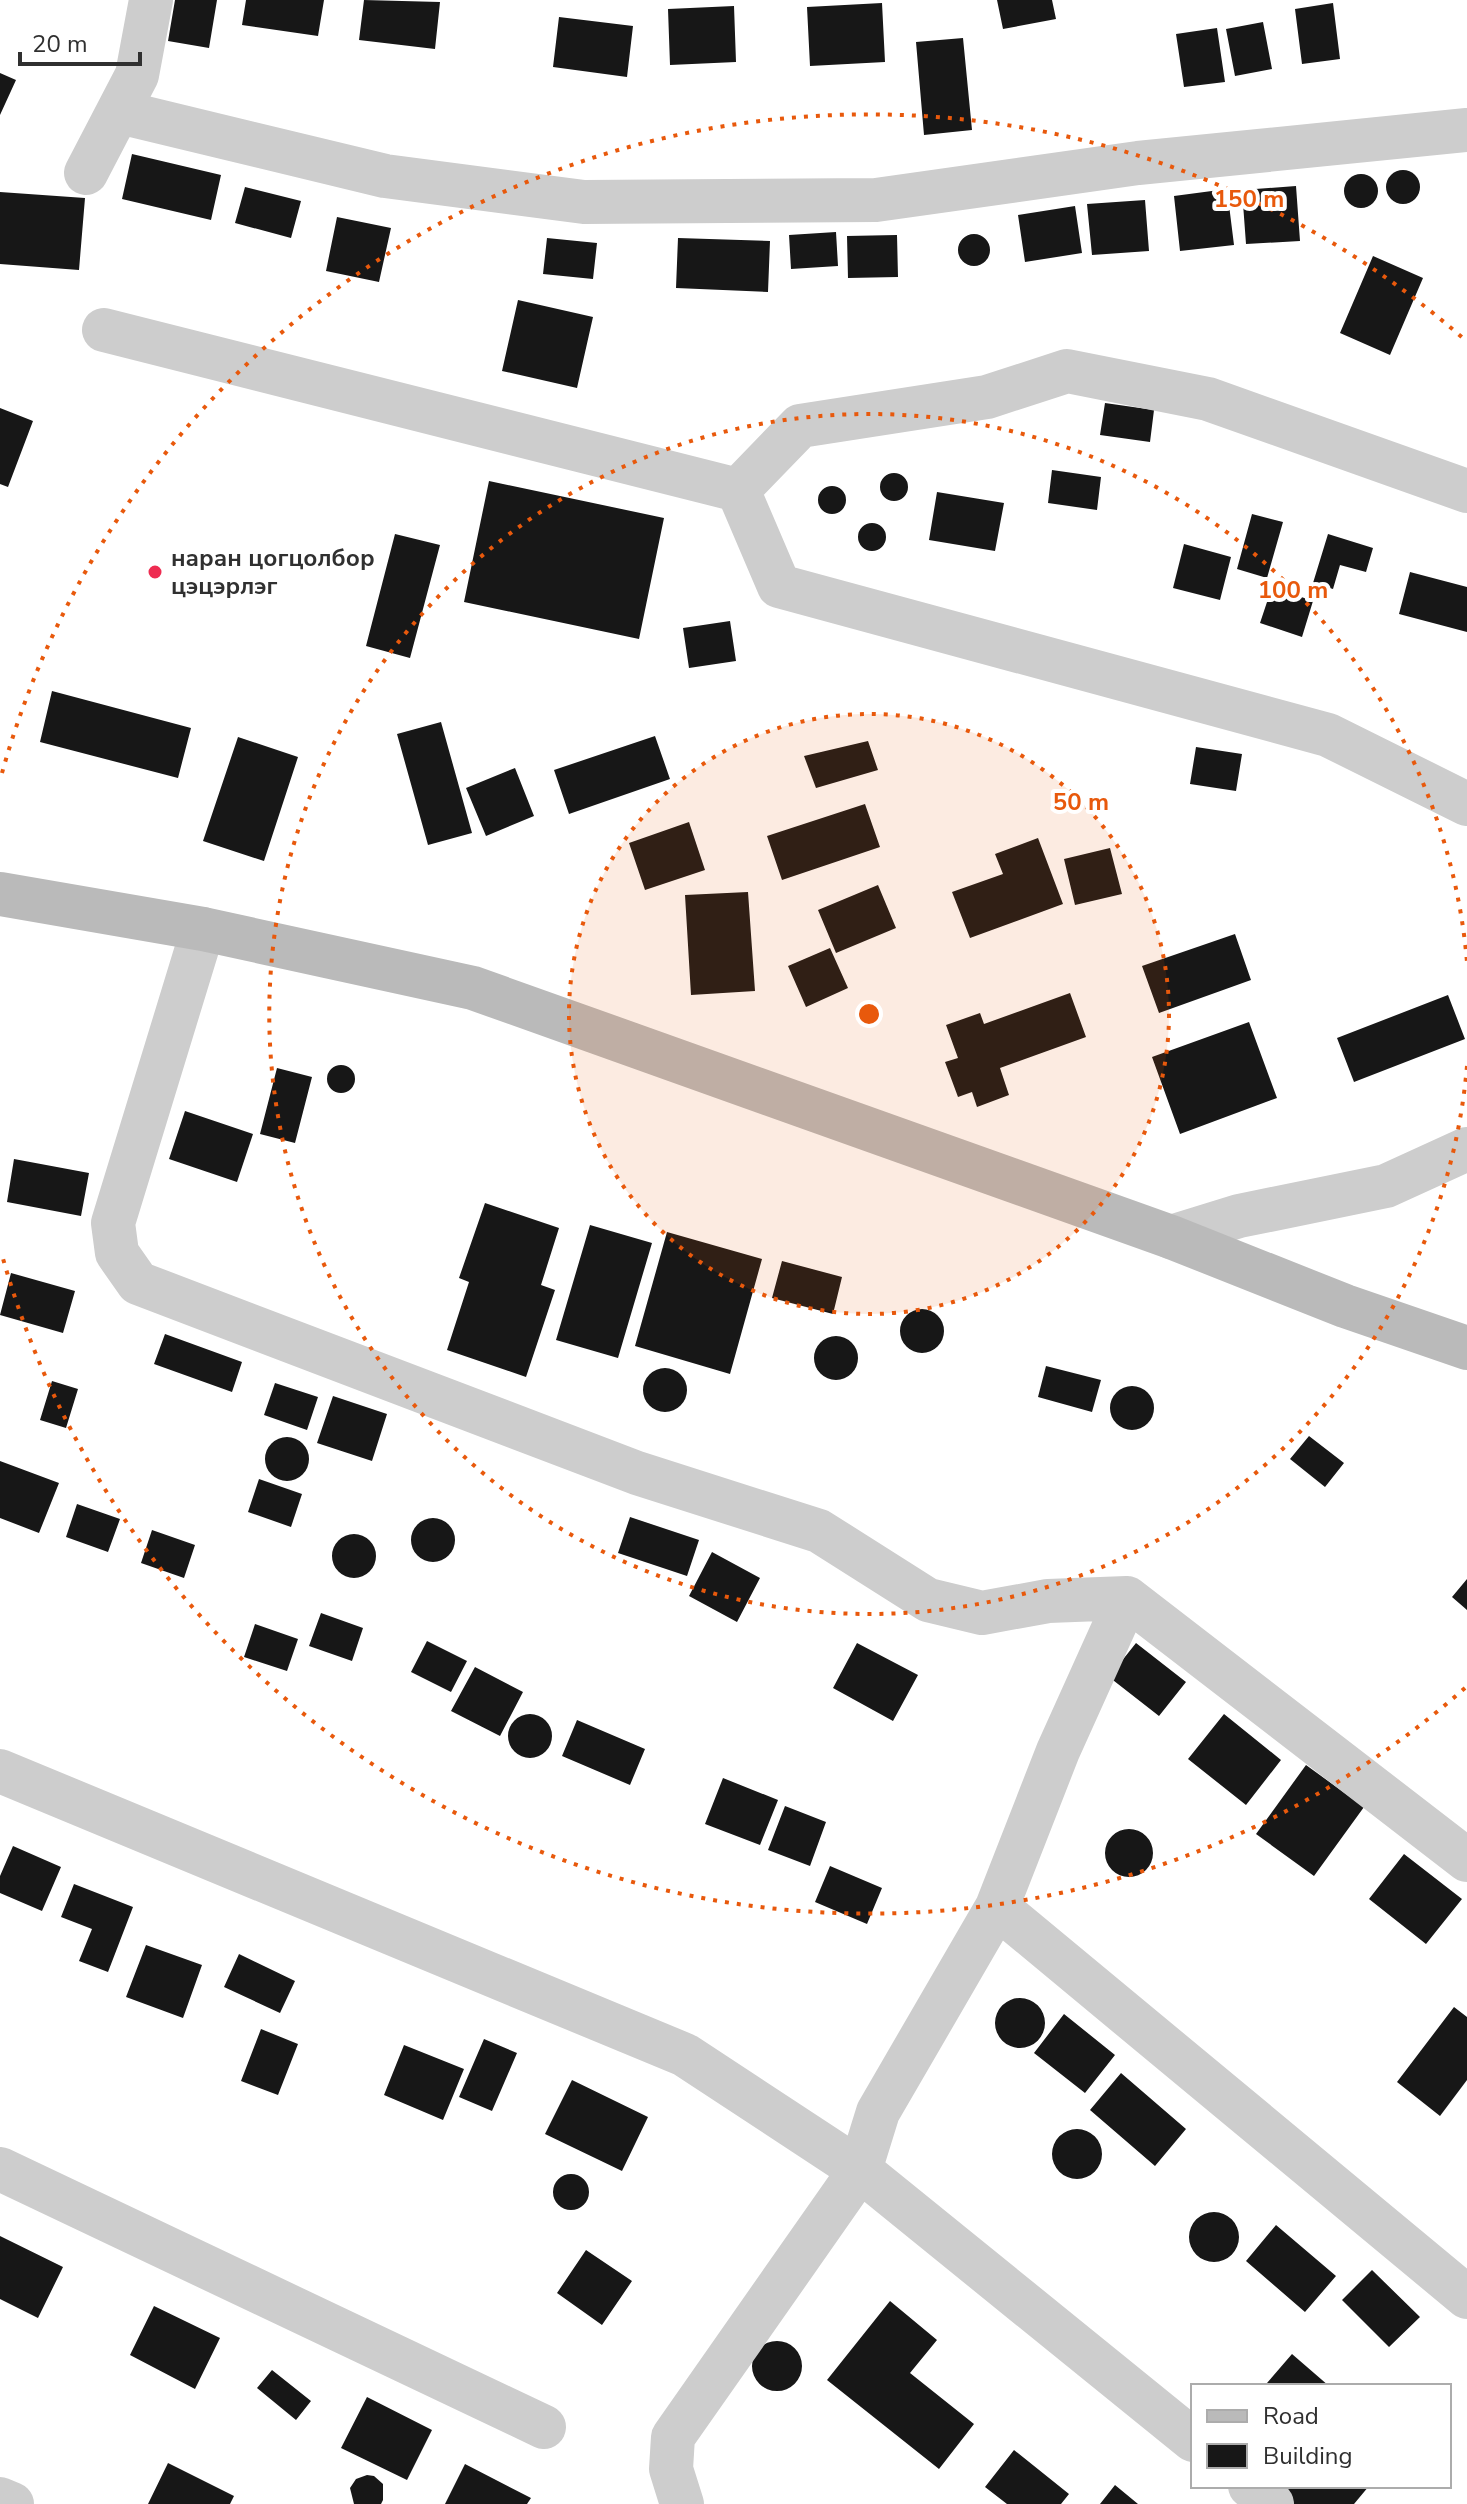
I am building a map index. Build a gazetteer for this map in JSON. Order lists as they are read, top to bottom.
{
  "places": ["наран цогцолбор цэцэрлэг"],
  "legend": ["Road", "Building"],
  "scale_bar": "20 m",
  "rings": ["150 m", "100 m", "50 m"]
}
